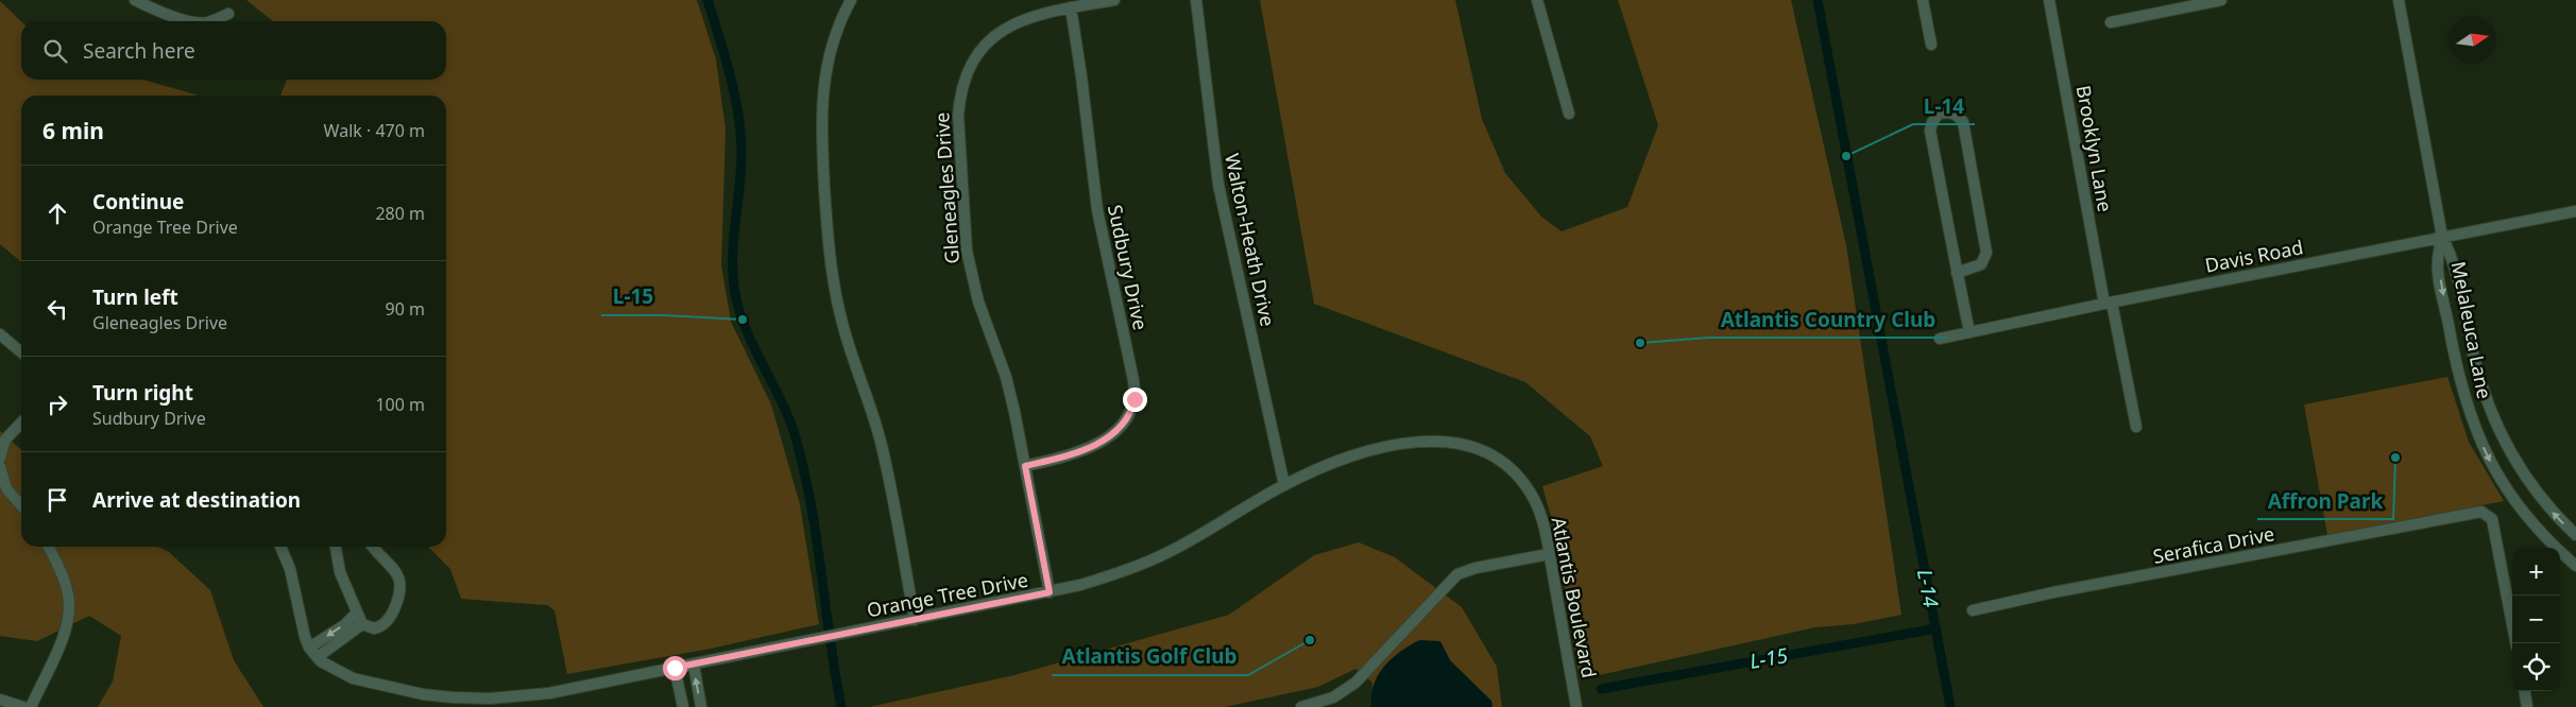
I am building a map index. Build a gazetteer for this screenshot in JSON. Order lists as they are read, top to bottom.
{
  "streets": {
    "street": [
      "Brooklyn Lane",
      "Gleneagles Drive",
      "Walton-Heath Drive",
      "Davis Road",
      "Sudbury Drive",
      "Melaleuca Lane",
      "Serafica Drive",
      "Orange Tree Drive",
      "Atlantis Boulevard"
    ]
  },
  "crossings": [
    ["Brooklyn Lane", "Davis Road"],
    ["Gleneagles Drive", "Sudbury Drive"],
    ["Gleneagles Drive", "Orange Tree Drive"],
    ["Walton-Heath Drive", "Orange Tree Drive"],
    ["Davis Road", "Melaleuca Lane"],
    ["Orange Tree Drive", "Atlantis Boulevard"]
  ],
  "water": ["L-14", "L-15"],
  "places": [
    "L-14",
    "L-15",
    "Atlantis Country Club",
    "Affron Park",
    "Atlantis Golf Club"
  ],
  "north": "right",
  "page": {
    "search": "Search here",
    "heading": ["6 min", "Walk · 470 m"],
    "list": [
      ["Continue", "Orange Tree Drive", "280 m"],
      ["Turn left", "Gleneagles Drive", "90 m"],
      ["Turn right", "Sudbury Drive", "100 m"],
      "Arrive at destination"
    ],
    "map_buttons": ["+", "−"]
  }
}
